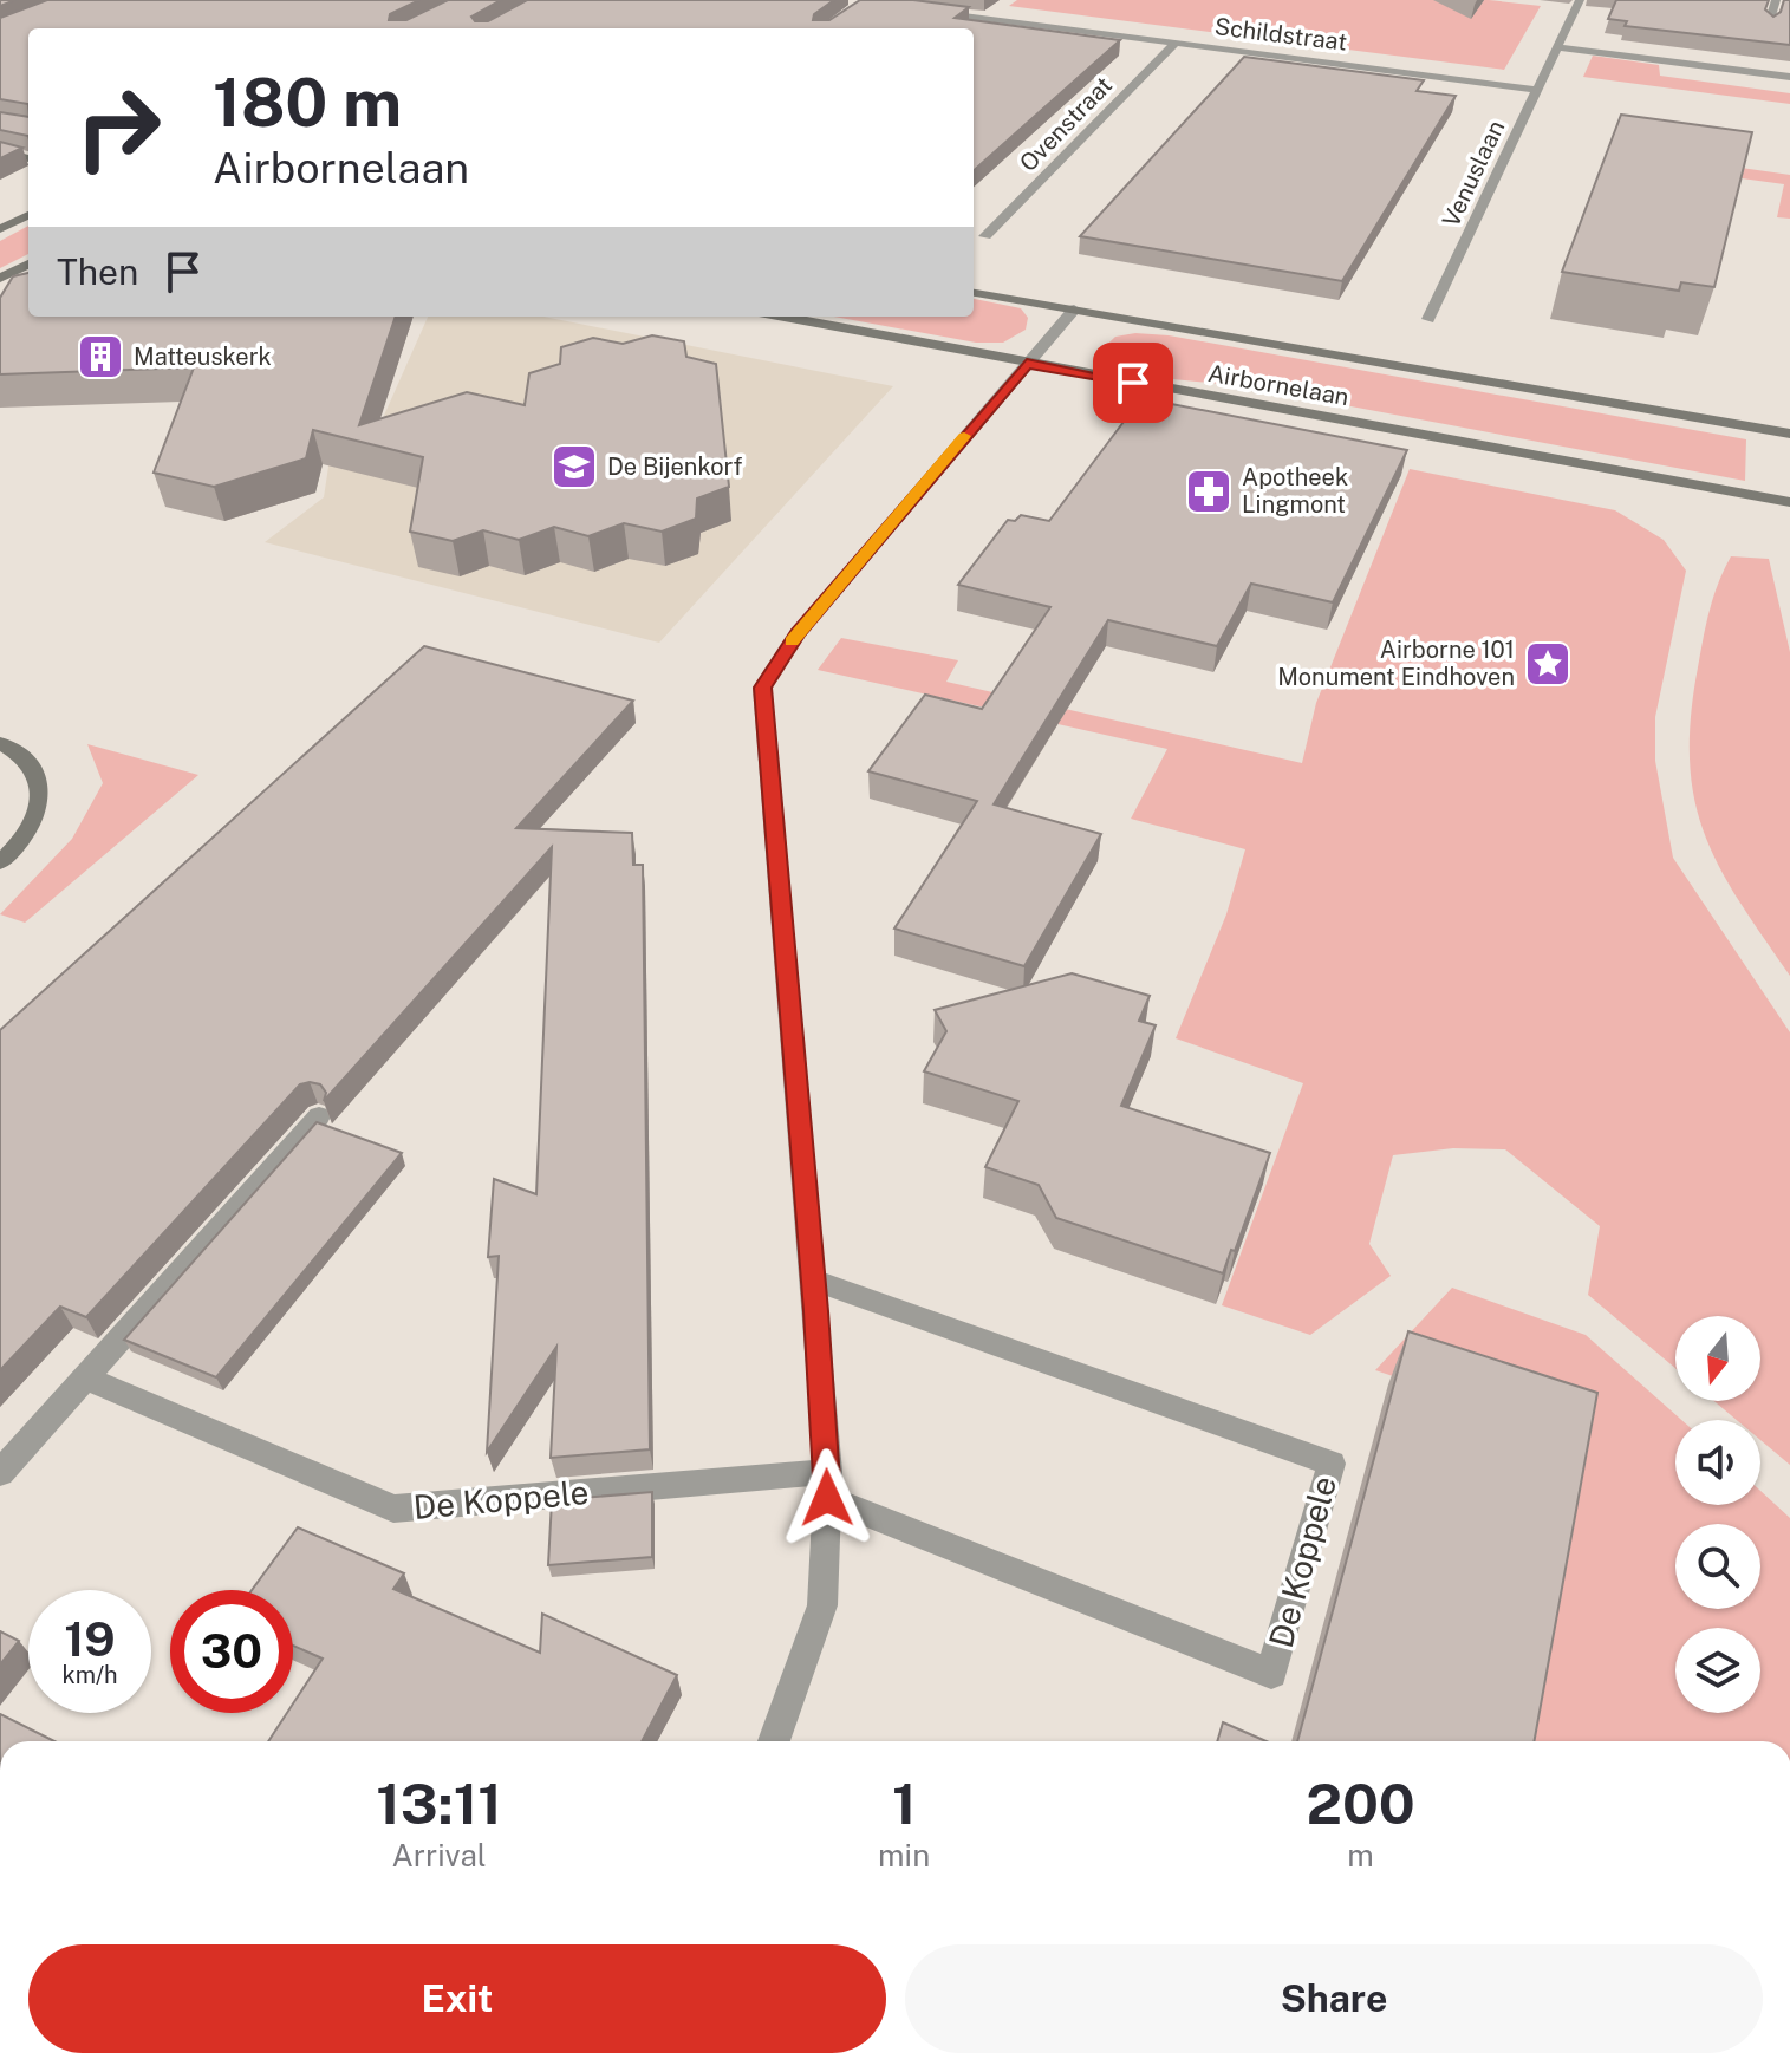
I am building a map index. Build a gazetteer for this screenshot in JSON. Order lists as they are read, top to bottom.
{
  "streets": {
    "street": [
      "Schildstraat",
      "Ovenstraat",
      "Venuslaan",
      "Airbornelaan",
      "De Koppele"
    ]
  },
  "crossings": [
    ["Schildstraat", "Ovenstraat"],
    ["Schildstraat", "Venuslaan"]
  ],
  "places": {
    "building": ["Matteuskerk"],
    "school or university": ["De Bijenkorf"],
    "pharmacy": ["Apotheek Lingmont"],
    "place": ["Airborne 101 Monument Eindhoven"]
  },
  "north": "bottom",
  "page": {
    "turn": ["180 m", "Airbornelaan"],
    "then": "Then",
    "speed": "19 km/h",
    "limit": "30",
    "eta": [
      "13:11",
      "Arrival",
      "1",
      "min",
      "200",
      "m"
    ],
    "buttons": ["Exit", "Share"]
  }
}
